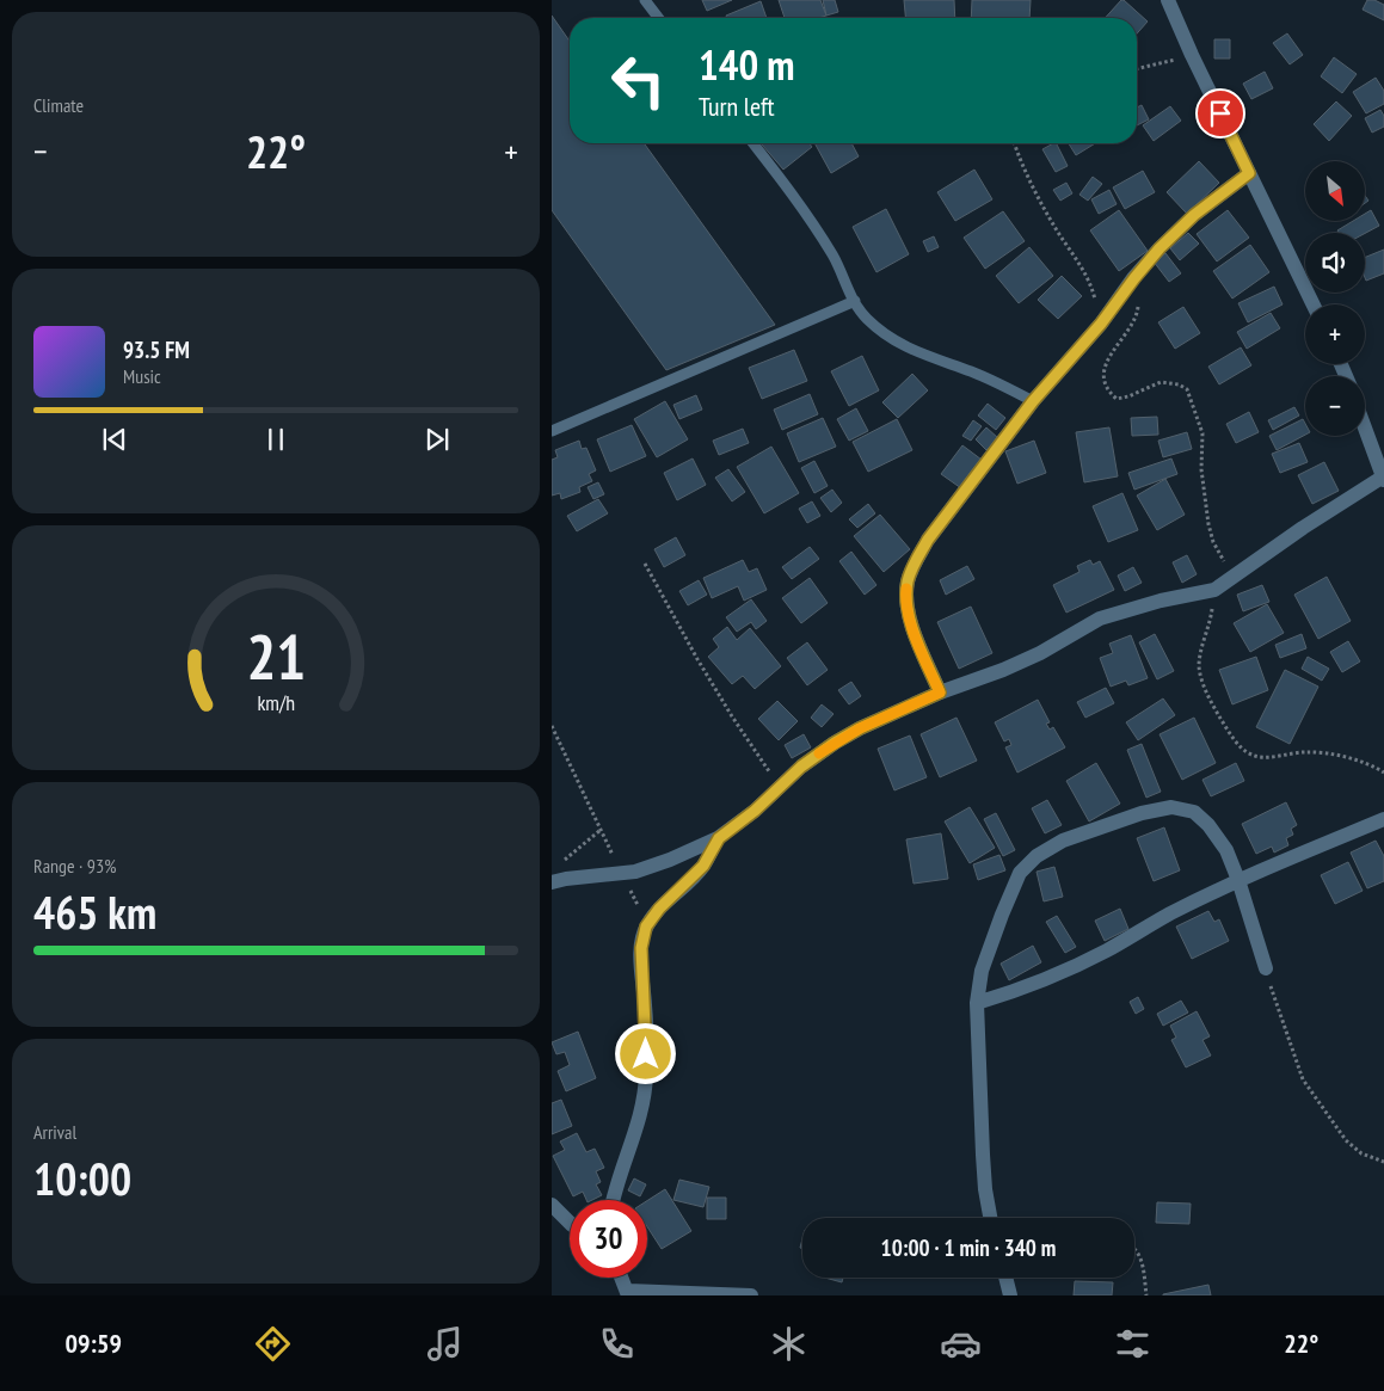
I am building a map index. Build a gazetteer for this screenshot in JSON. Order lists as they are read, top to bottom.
{
  "north": "bottom right",
  "page": {
    "tile": [
      "Climate",
      ["Range · 93%", "465 km"],
      ["Arrival", "10:00"]
    ],
    "turn": ["140 m", "Turn left"],
    "heat": ["−", "22°", "+"],
    "map_buttons": ["+", "−"],
    "song": ["93.5 FM", "Music"],
    "limit": "30",
    "trip": "10:00 · 1 min · 340 m",
    "tabs": ["09:59", "22°"],
    "gauge": ["21", "km/h"]
  }
}
